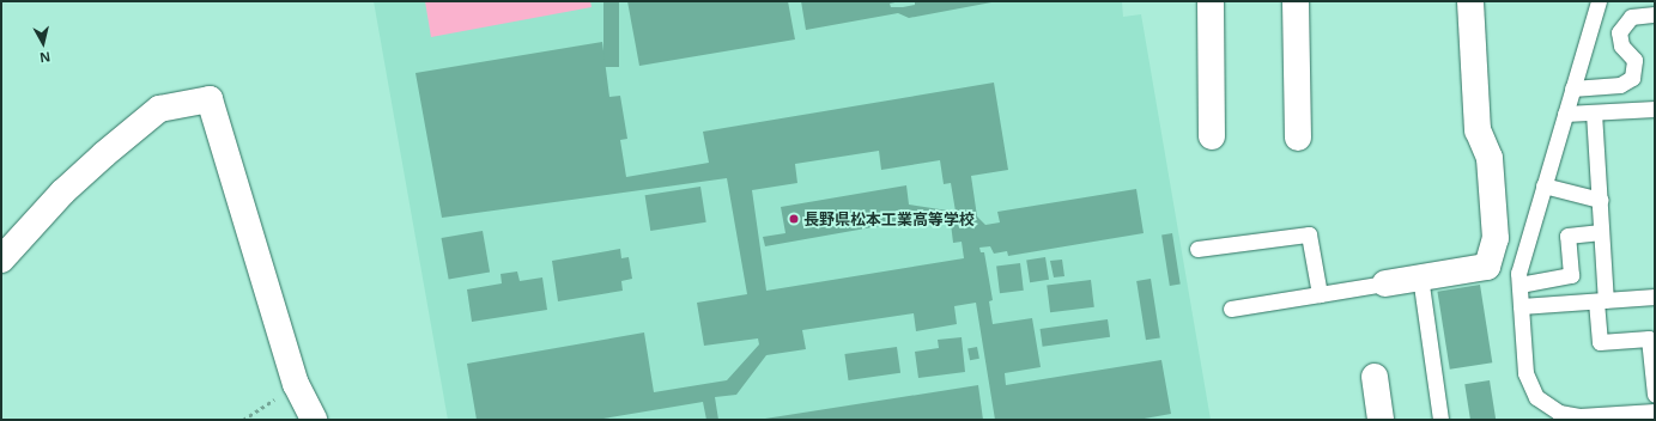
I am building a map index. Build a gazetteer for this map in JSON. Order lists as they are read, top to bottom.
{
  "places": ["長野県松本工業高等学校"],
  "north": "bottom"
}
